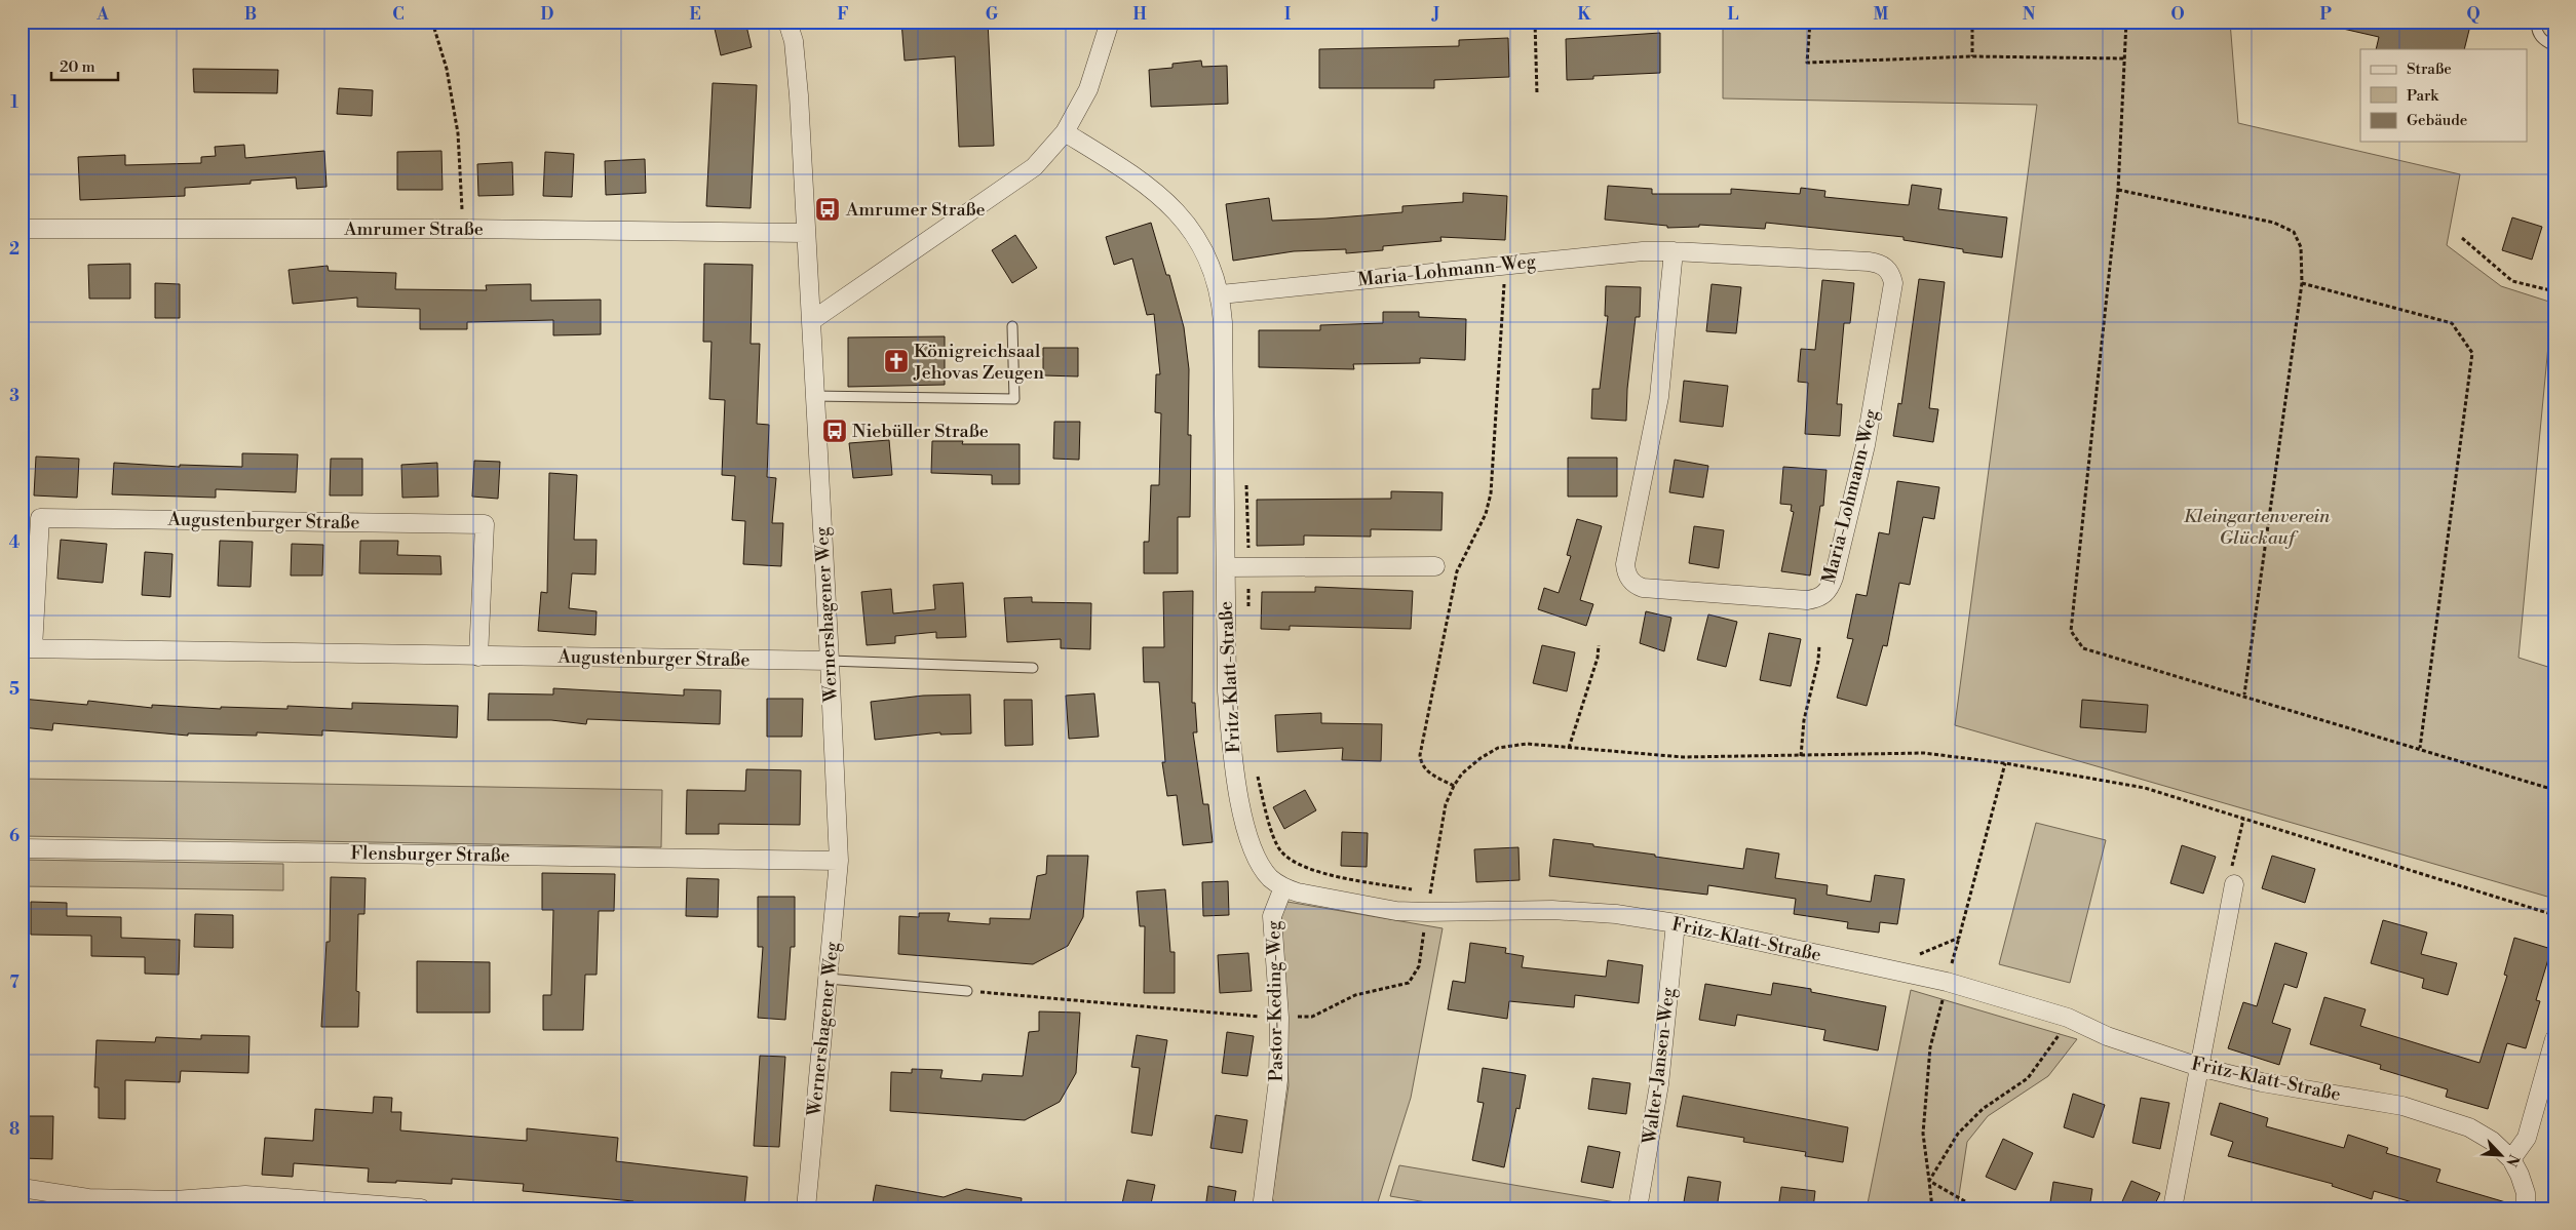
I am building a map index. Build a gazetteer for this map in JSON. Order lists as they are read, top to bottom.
{
  "streets": {
    "street": [
      "Amrumer Straße",
      "Maria-Lohmann-Weg",
      "Augustenburger Straße",
      "Wernershagener Weg",
      "Fritz-Klatt-Straße",
      "Flensburger Straße",
      "Pastor-Keding-Weg",
      "Walter-Jansen-Weg"
    ]
  },
  "crossings": [
    ["Amrumer Straße", "Wernershagener Weg"],
    ["Maria-Lohmann-Weg", "Fritz-Klatt-Straße"],
    ["Augustenburger Straße", "Wernershagener Weg"],
    ["Wernershagener Weg", "Flensburger Straße"],
    ["Fritz-Klatt-Straße", "Pastor-Keding-Weg"],
    ["Fritz-Klatt-Straße", "Walter-Jansen-Weg"]
  ],
  "parks": ["Kleingartenverein Glückauf"],
  "places": {
    "bus stop": ["Amrumer Straße", "Niebüller Straße"],
    "church": ["Königreichsaal Jehovas Zeugen"]
  },
  "legend": ["Straße", "Park", "Gebäude"],
  "scale_bar": "20 m",
  "north": "bottom right",
  "grid": {
    "columns": [
      "A",
      "B",
      "C",
      "D",
      "E",
      "F",
      "G",
      "H",
      "I",
      "J",
      "K",
      "L",
      "M",
      "N",
      "O",
      "P",
      "Q"
    ],
    "rows": [
      "1",
      "2",
      "3",
      "4",
      "5",
      "6",
      "7",
      "8"
    ]
  }
}
